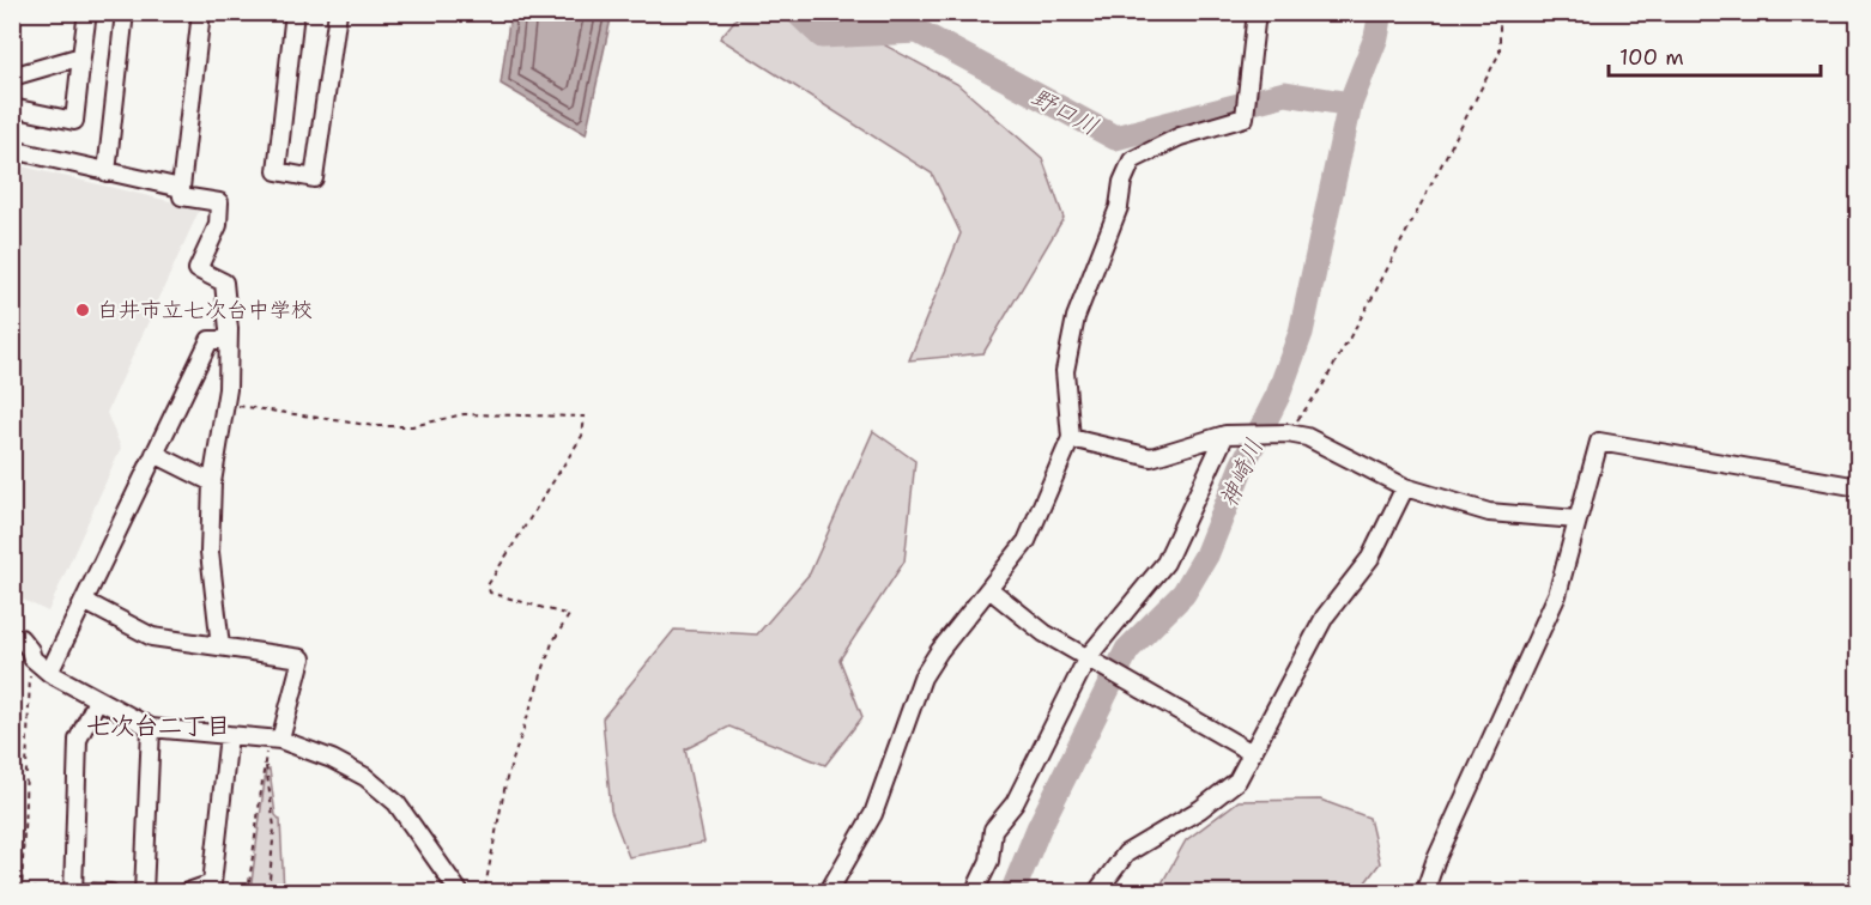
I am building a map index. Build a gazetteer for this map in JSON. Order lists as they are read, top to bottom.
{
  "districts": ["七次台二丁目"],
  "water": ["野口川", "神崎川"],
  "places": ["白井市立七次台中学校"],
  "scale_bar": "100 m"
}
